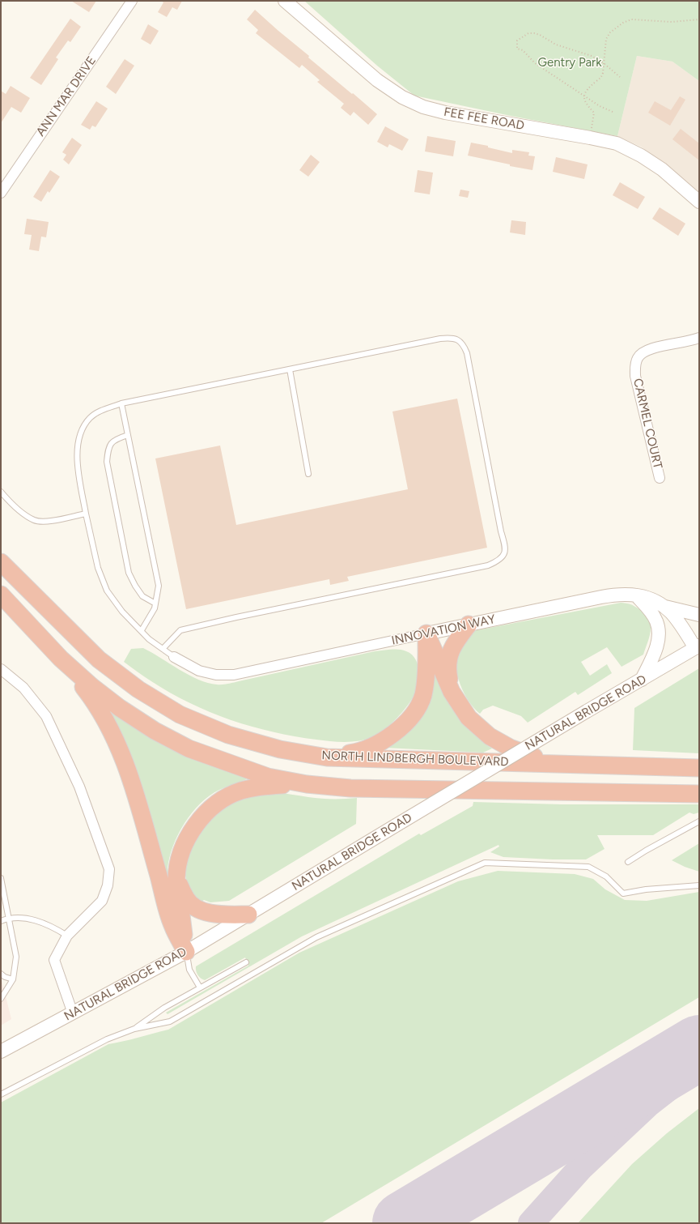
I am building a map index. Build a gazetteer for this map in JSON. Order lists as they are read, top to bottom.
{
  "streets": {
    "highway": ["NORTH LINDBERGH BOULEVARD"],
    "main road": ["FEE FEE ROAD", "INNOVATION WAY", "NATURAL BRIDGE ROAD"],
    "street": ["ANN MAR DRIVE", "CARMEL COURT"]
  },
  "crossings": [
    ["INNOVATION WAY", "NATURAL BRIDGE ROAD"]
  ],
  "parks": ["Gentry Park"]
}
